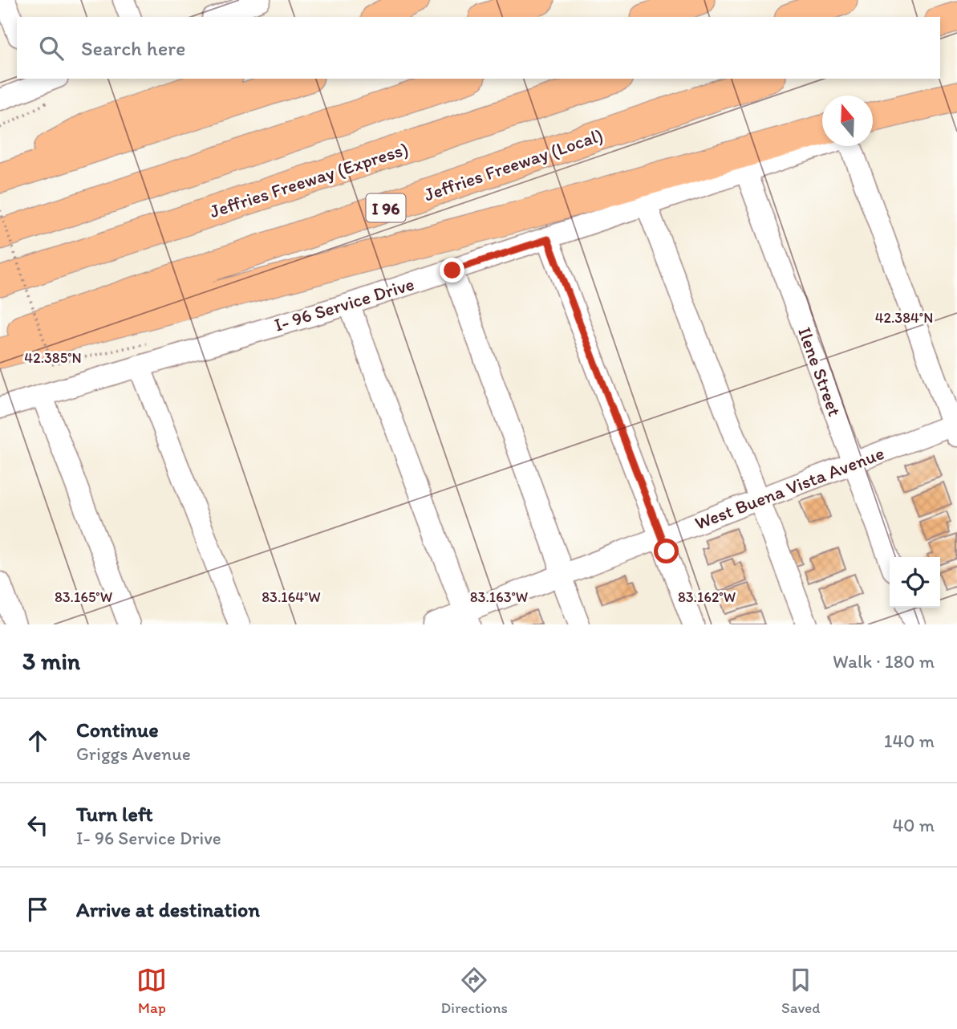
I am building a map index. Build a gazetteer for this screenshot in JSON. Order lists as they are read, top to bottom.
{
  "streets": {
    "highway": ["Jeffries Freeway (Local)", "Jeffries Freeway (Express)", "I 96"],
    "street": ["I- 96 Service Drive", "Ilene Street", "West Buena Vista Avenue"]
  },
  "crossings": [
    ["I- 96 Service Drive", "Ilene Street"],
    ["Ilene Street", "West Buena Vista Avenue"]
  ],
  "north": "top",
  "page": {
    "search": "Search here",
    "heading": ["3 min", "Walk · 180 m"],
    "list": [
      ["Continue", "Griggs Avenue", "140 m"],
      ["Turn left", "I- 96 Service Drive", "40 m"],
      "Arrive at destination"
    ],
    "nav": ["Map", "Directions", "Saved"]
  },
  "coordinates": [
    "42.384°N",
    "42.385°N",
    "83.165°W",
    "83.164°W",
    "83.163°W",
    "83.162°W"
  ]
}
